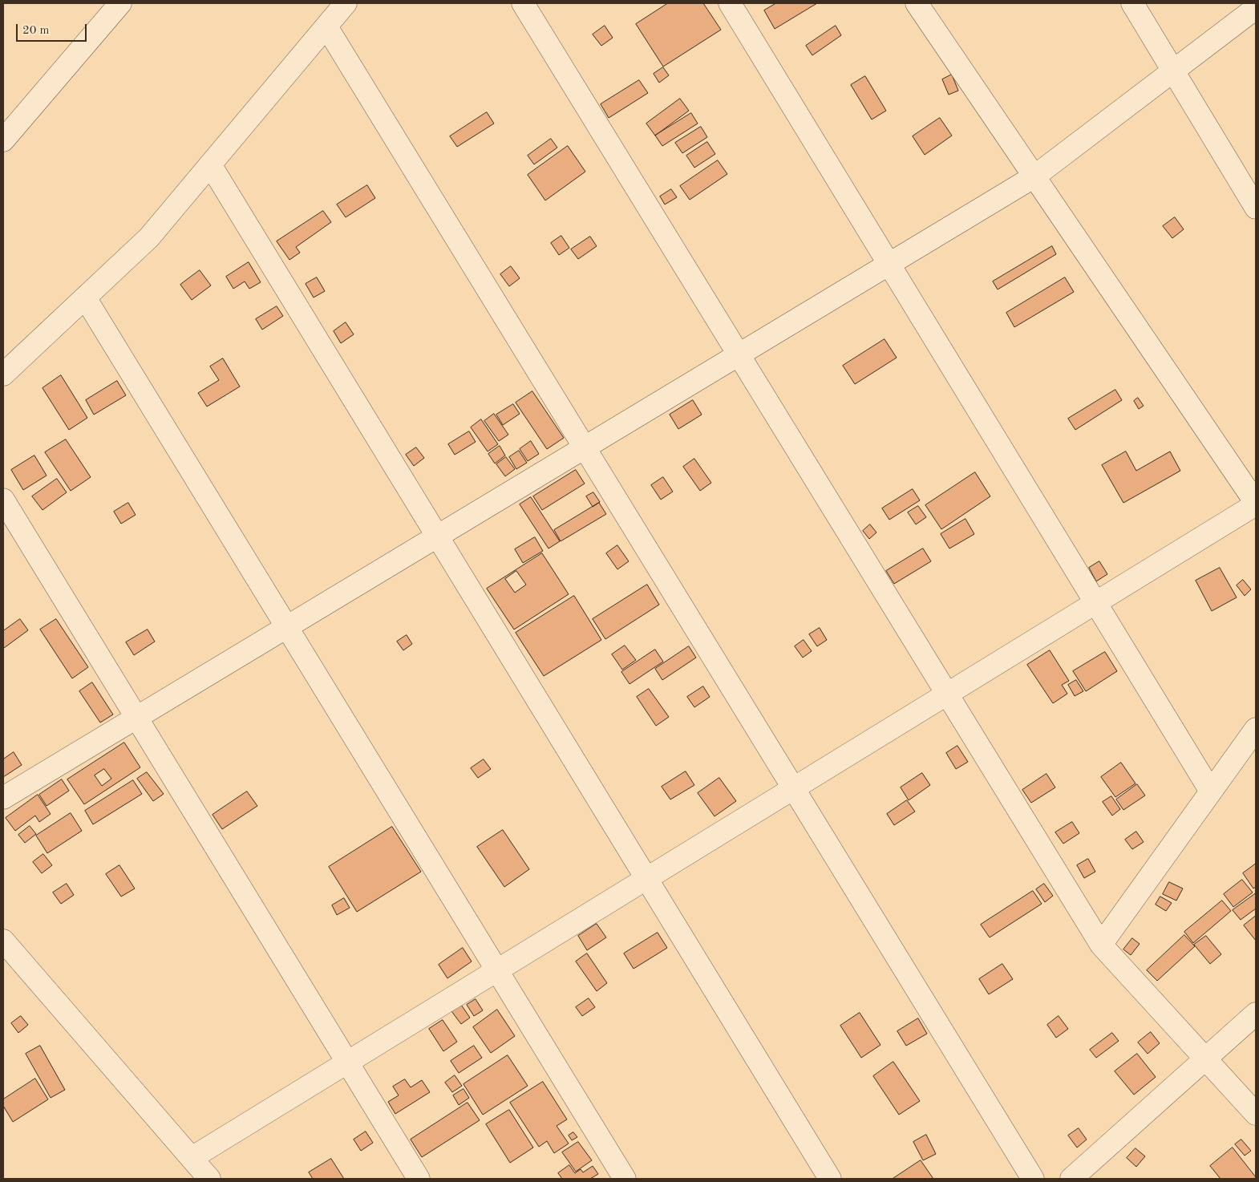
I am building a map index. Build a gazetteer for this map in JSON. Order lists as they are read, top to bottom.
{
  "scale_bar": "20 m"
}
